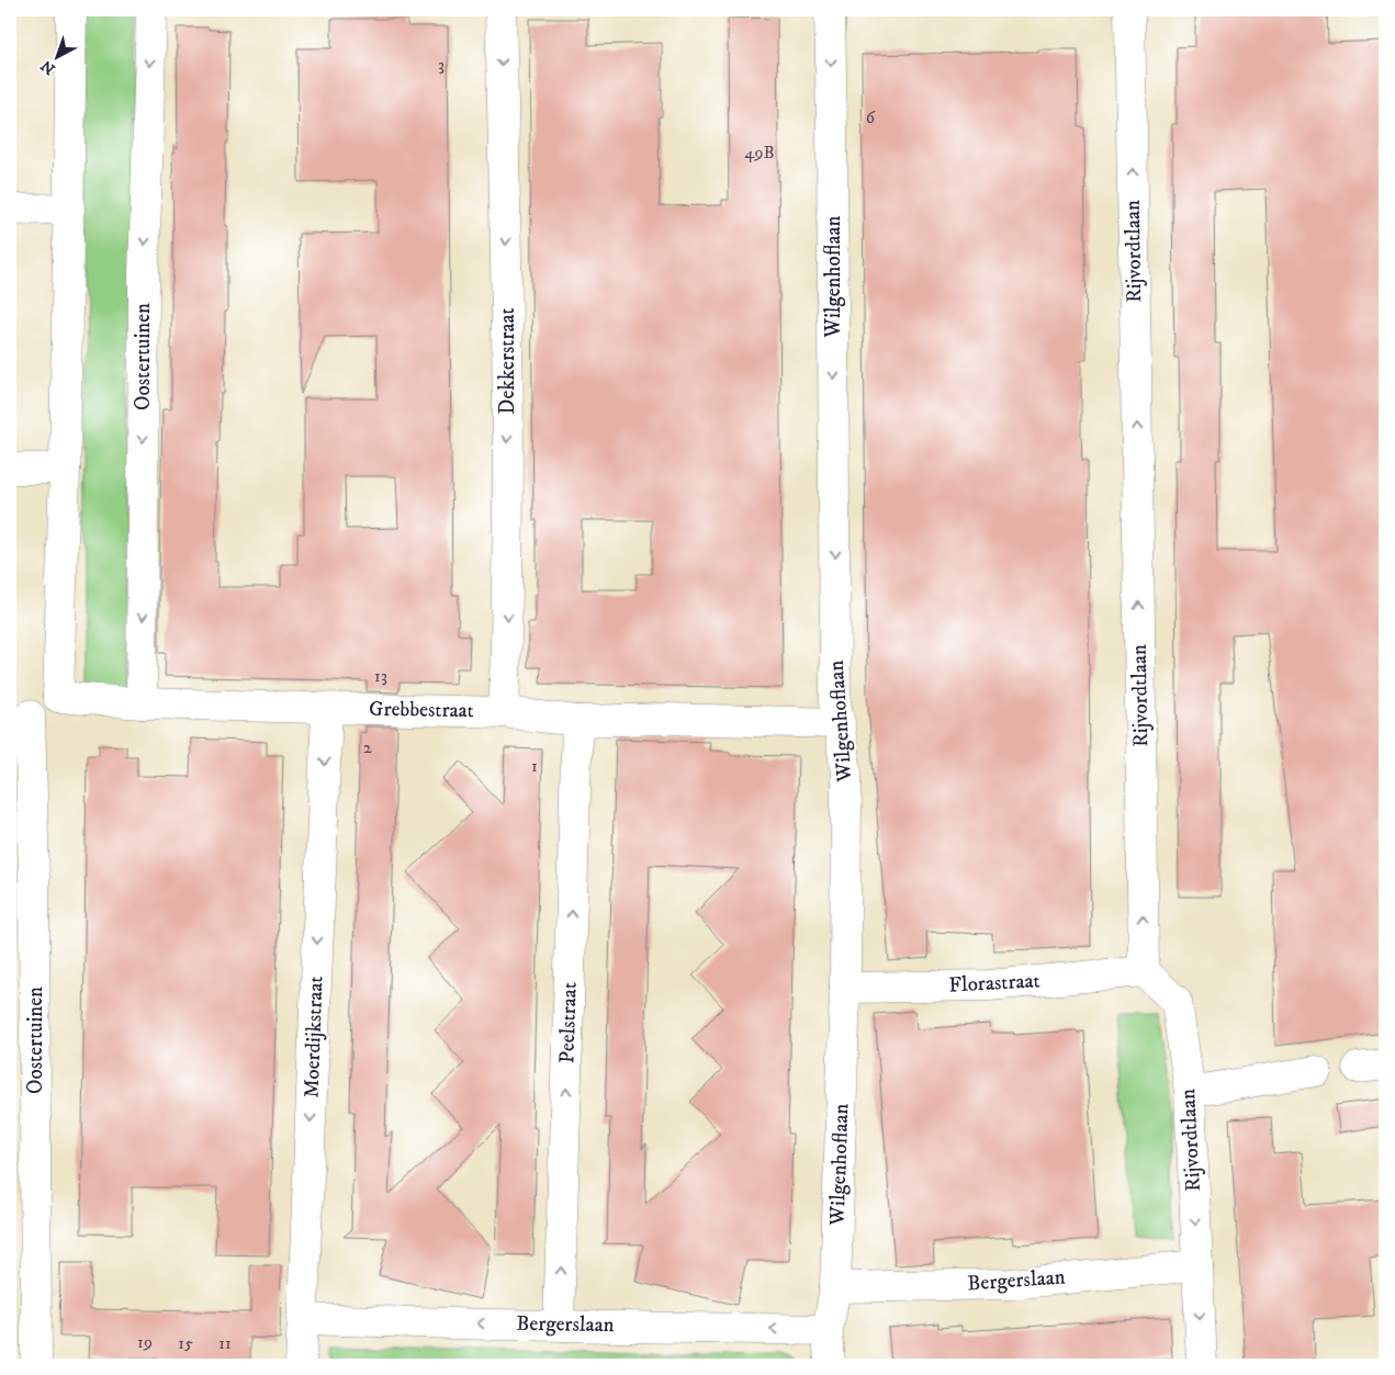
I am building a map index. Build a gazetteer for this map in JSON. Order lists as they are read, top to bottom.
{
  "streets": {
    "street": [
      "Rijvordtlaan",
      "Wilgenhoflaan",
      "Oostertuinen",
      "Dekkerstraat",
      "Grebbestraat",
      "Florastraat",
      "Peelstraat",
      "Moerdijkstraat",
      "Bergerslaan"
    ]
  },
  "crossings": [
    ["Rijvordtlaan", "Florastraat"],
    ["Rijvordtlaan", "Bergerslaan"],
    ["Wilgenhoflaan", "Grebbestraat"],
    ["Wilgenhoflaan", "Florastraat"],
    ["Wilgenhoflaan", "Bergerslaan"],
    ["Oostertuinen", "Grebbestraat"],
    ["Dekkerstraat", "Grebbestraat"],
    ["Grebbestraat", "Peelstraat"],
    ["Grebbestraat", "Moerdijkstraat"],
    ["Peelstraat", "Bergerslaan"],
    ["Moerdijkstraat", "Bergerslaan"]
  ],
  "one_way": [
    "Wilgenhoflaan",
    "Dekkerstraat",
    "Peelstraat",
    "Moerdijkstraat",
    "Bergerslaan"
  ],
  "house_numbers": [
    "3",
    "6",
    "49B",
    "13",
    "2",
    "1",
    "19",
    "15",
    "11"
  ],
  "north": "bottom left"
}
